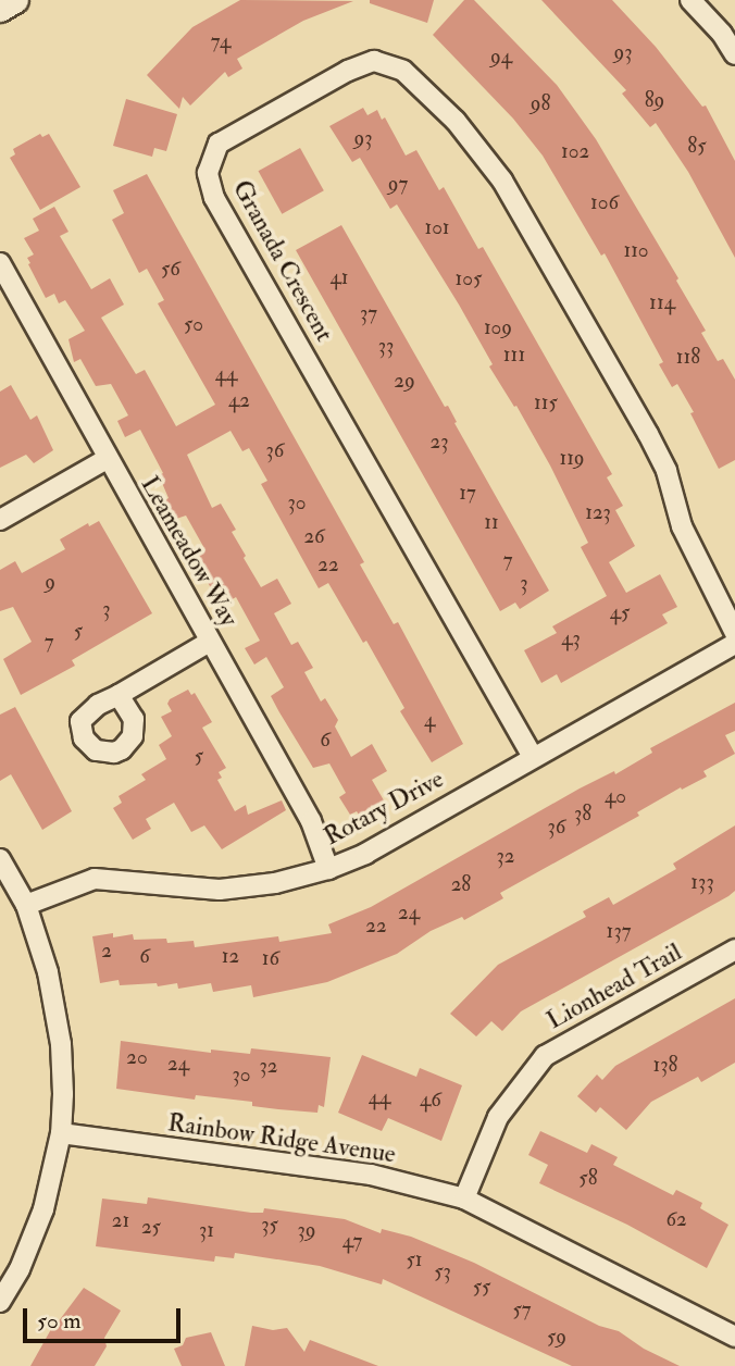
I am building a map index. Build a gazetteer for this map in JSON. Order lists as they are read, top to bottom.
{
  "streets": {
    "street": [
      "Granada Crescent",
      "Leameadow Way",
      "Rotary Drive",
      "Lionhead Trail",
      "Rainbow Ridge Avenue"
    ]
  },
  "crossings": [
    ["Granada Crescent", "Rotary Drive"],
    ["Leameadow Way", "Rotary Drive"],
    ["Lionhead Trail", "Rainbow Ridge Avenue"]
  ],
  "house_numbers": [
    "74",
    "93",
    "94",
    "89",
    "98",
    "93",
    "85",
    "102",
    "97",
    "106",
    "101",
    "110",
    "56",
    "41",
    "105",
    "114",
    "37",
    "50",
    "109",
    "33",
    "111",
    "118",
    "44",
    "29",
    "42",
    "115",
    "23",
    "36",
    "119",
    "17",
    "30",
    "123",
    "11",
    "26",
    "7",
    "22",
    "9",
    "3",
    "3",
    "45",
    "5",
    "43",
    "7",
    "4",
    "6",
    "5",
    "40",
    "38",
    "36",
    "32",
    "133",
    "28",
    "24",
    "22",
    "137",
    "2",
    "6",
    "12",
    "16",
    "20",
    "24",
    "138",
    "32",
    "30",
    "44",
    "46",
    "58",
    "62",
    "21",
    "35",
    "25",
    "31",
    "39",
    "47",
    "51",
    "53",
    "55",
    "57",
    "59"
  ],
  "scale_bar": "50 m"
}
